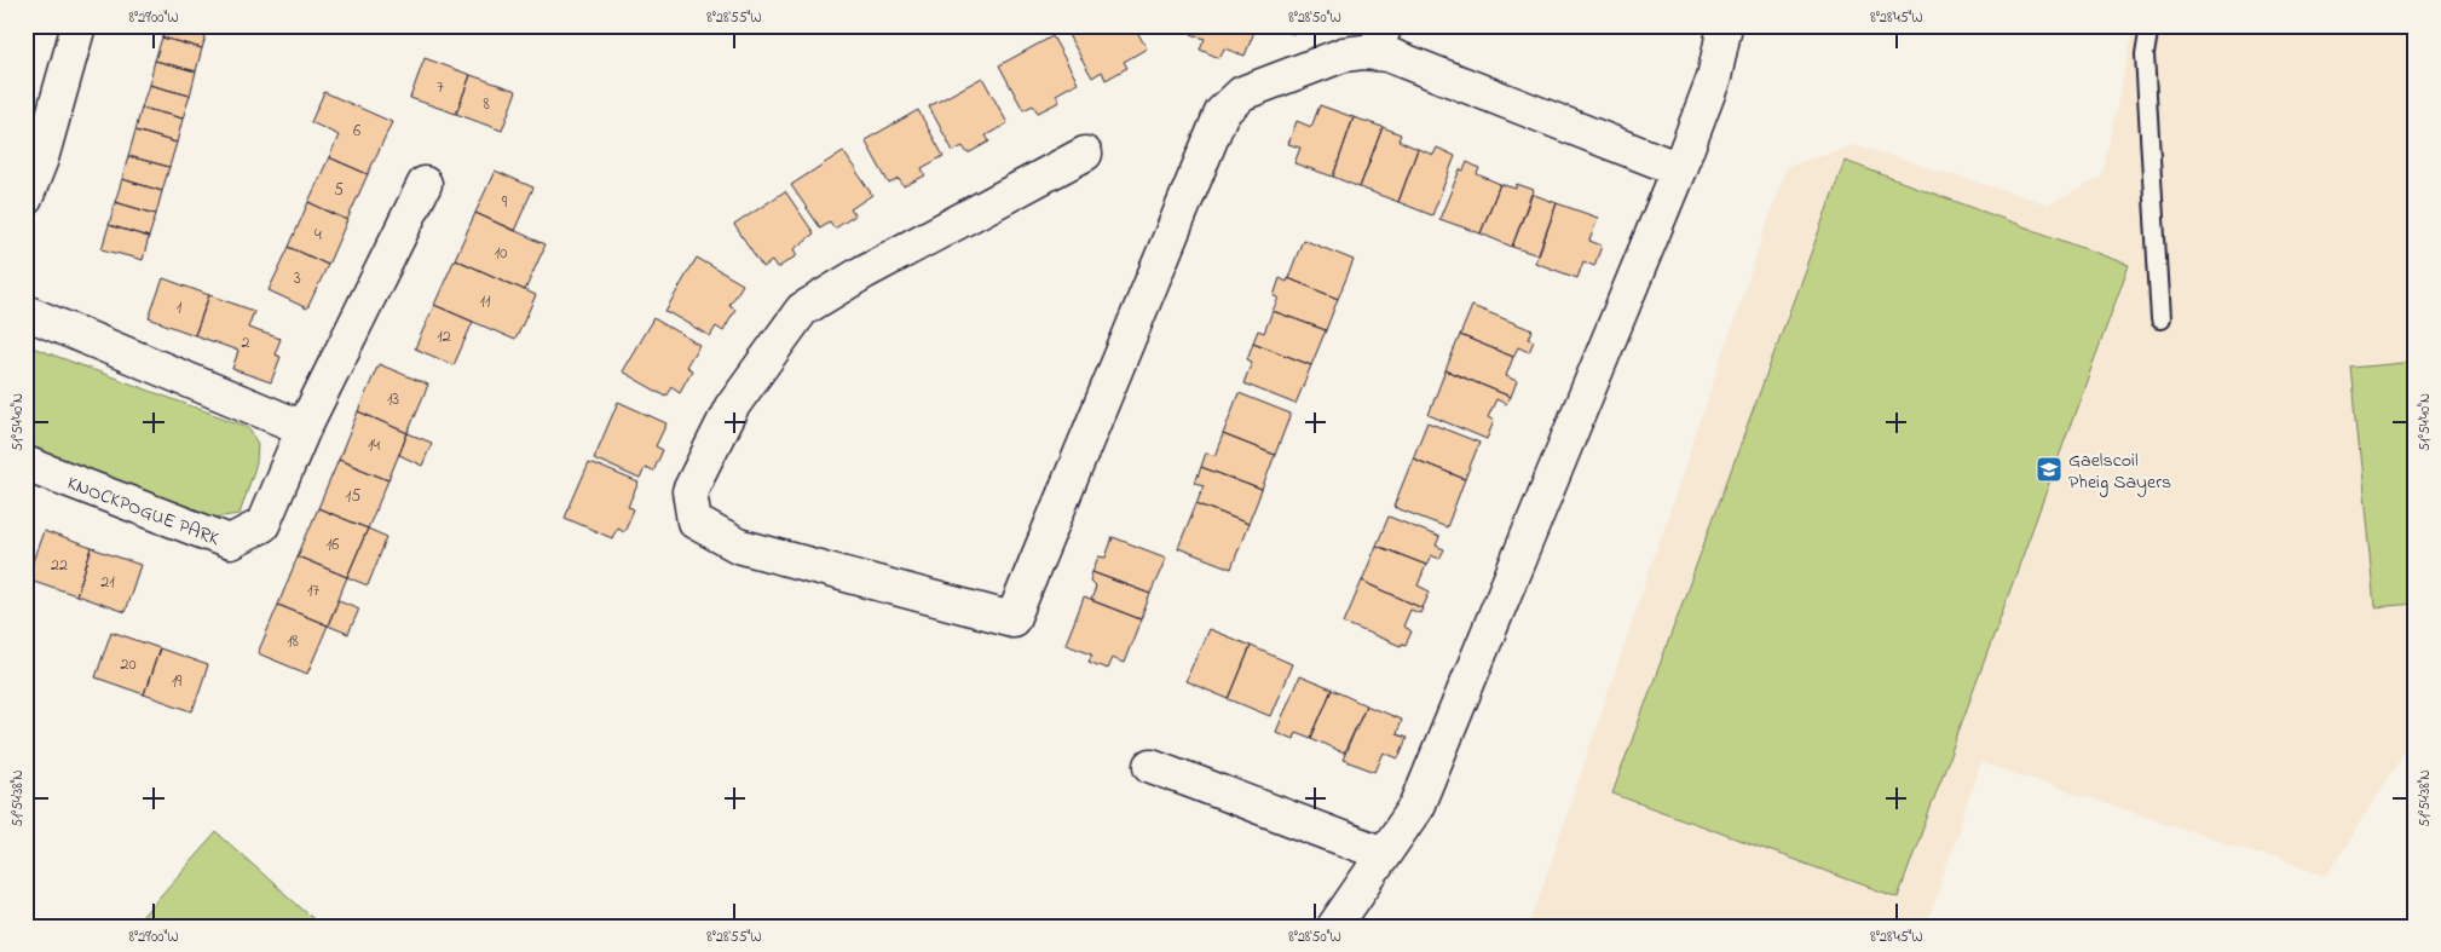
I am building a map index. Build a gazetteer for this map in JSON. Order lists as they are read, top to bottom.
{
  "streets": {
    "street": ["KNOCKPOGUE PARK"]
  },
  "places": {
    "school or university": ["Gaelscoil Pheig Sayers"]
  },
  "house_numbers": [
    "7",
    "8",
    "6",
    "5",
    "9",
    "4",
    "10",
    "3",
    "11",
    "1",
    "12",
    "2",
    "13",
    "14",
    "15",
    "16",
    "22",
    "21",
    "17",
    "18",
    "20",
    "19"
  ],
  "coordinates": [
    "8°29'00\"W",
    "8°28'55\"W",
    "8°28'50\"W",
    "8°28'45\"W",
    "51°54'40\"N",
    "51°54'38\"N"
  ]
}
